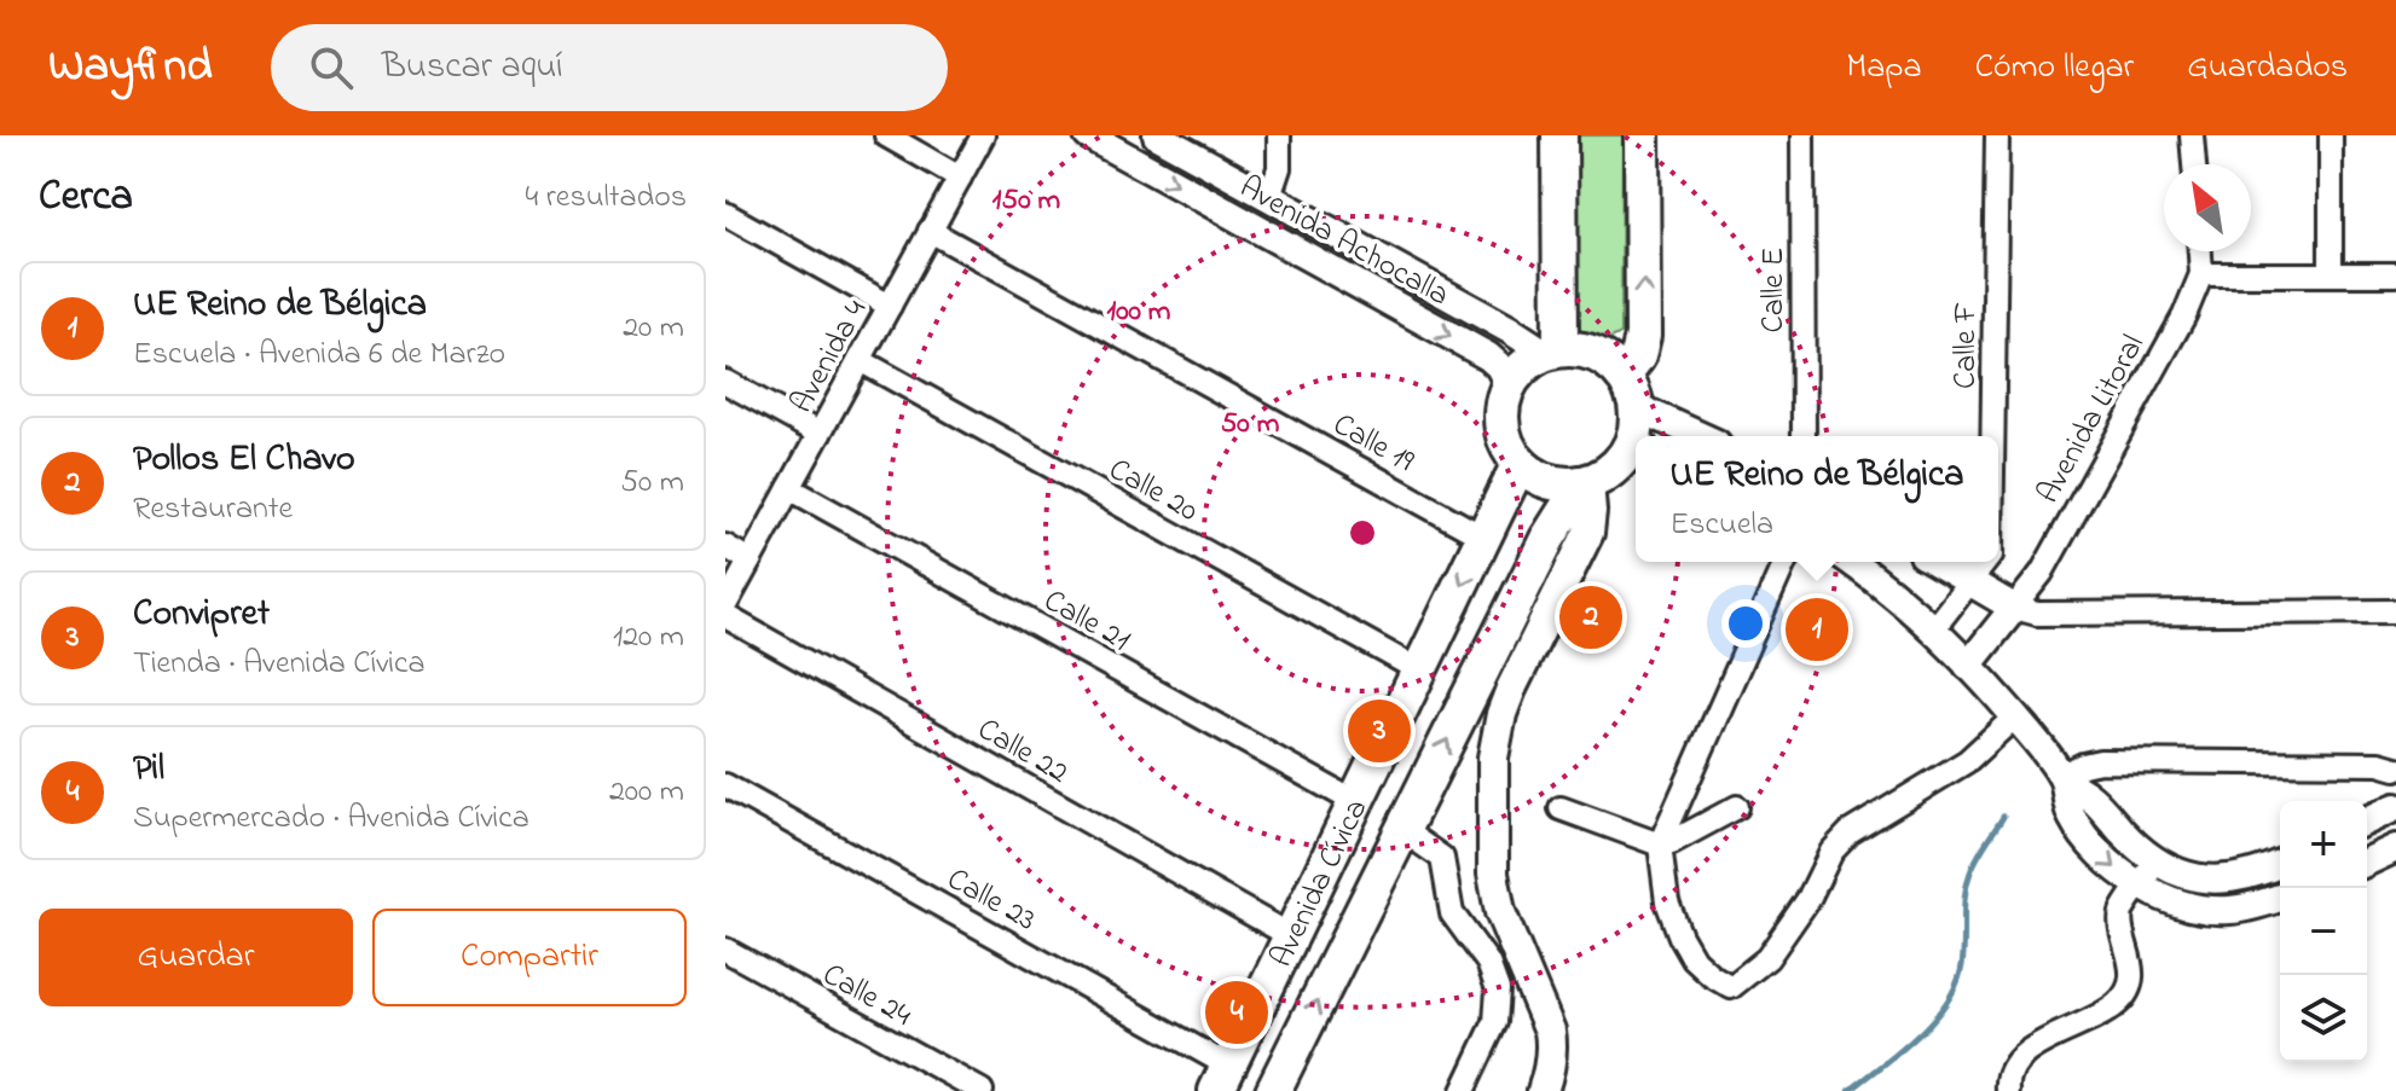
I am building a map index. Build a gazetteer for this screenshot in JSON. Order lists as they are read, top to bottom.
{
  "streets": {
    "main road": ["Avenida Cívica"],
    "street": [
      "Avenida Achocalla",
      "Calle E",
      "Calle F",
      "Avenida 4",
      "Avenida Litoral",
      "Calle 19",
      "Calle 20",
      "Calle 21",
      "Calle 22",
      "Calle 23",
      "Calle 24"
    ]
  },
  "crossings": [
    ["Avenida Achocalla", "Avenida Cívica"],
    ["Avenida 4", "Calle 19"],
    ["Avenida 4", "Calle 20"],
    ["Avenida 4", "Calle 21"],
    ["Calle 19", "Avenida Cívica"],
    ["Calle 20", "Avenida Cívica"],
    ["Calle 21", "Avenida Cívica"],
    ["Calle 22", "Avenida Cívica"],
    ["Avenida Cívica", "Calle 23"]
  ],
  "north": "top left",
  "page": {
    "header": "Wayfind",
    "search": "Buscar aquí",
    "nav": ["Mapa", "Cómo llegar", "Guardados"],
    "heading": ["Cerca", "4 resultados"],
    "list": [
      {
        "mark": "1",
        "name": "UE Reino de Bélgica",
        "note": "Escuela · Avenida 6 de Marzo",
        "value": "20 m"
      },
      {
        "mark": "2",
        "name": "Pollos El Chavo",
        "note": "Restaurante",
        "value": "50 m"
      },
      {
        "mark": "3",
        "name": "Convipret",
        "note": "Tienda · Avenida Cívica",
        "value": "120 m"
      },
      {
        "mark": "4",
        "name": "Pil",
        "note": "Supermercado · Avenida Cívica",
        "value": "200 m"
      }
    ],
    "popup": ["UE Reino de Bélgica", "Escuela"],
    "pins": [
      "2",
      "1",
      "3",
      "4"
    ],
    "map_buttons": ["+", "−"],
    "buttons": ["Guardar", "Compartir"]
  },
  "rings": ["150 m", "100 m", "50 m"]
}
